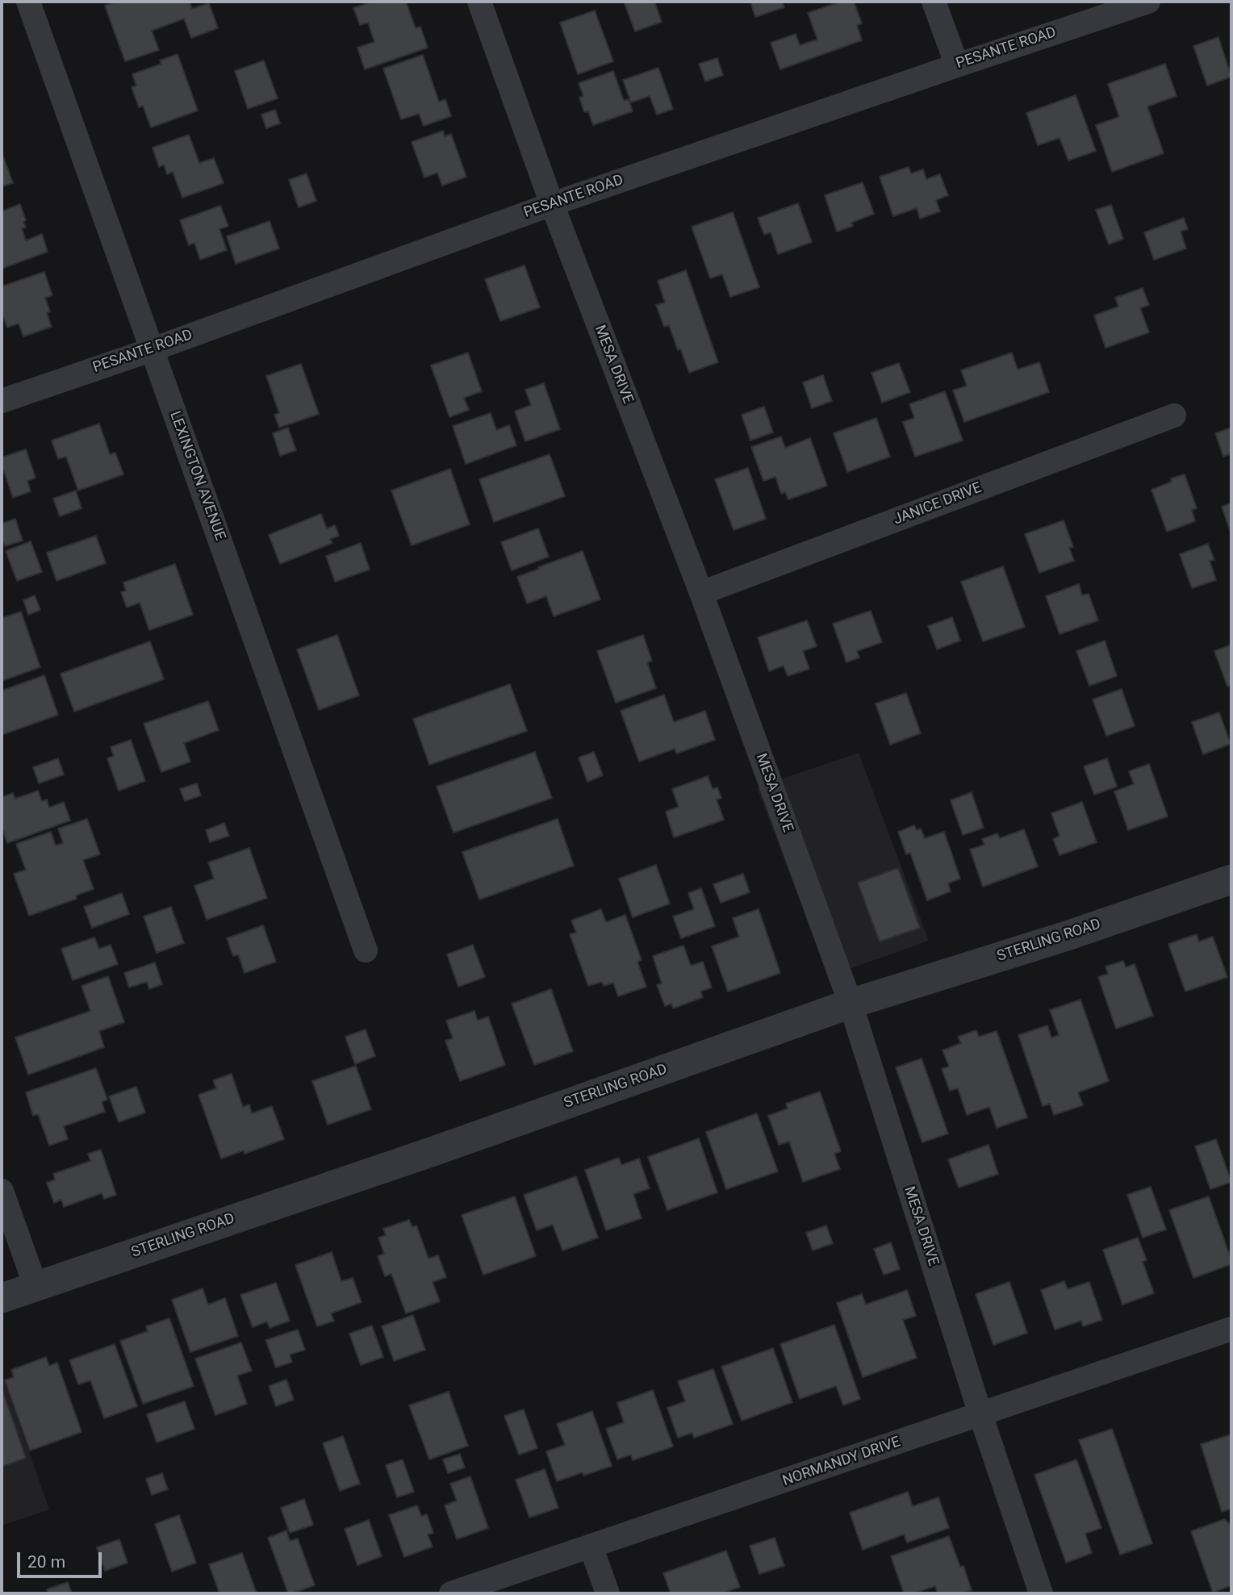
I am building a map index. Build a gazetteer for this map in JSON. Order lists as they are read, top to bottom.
{
  "streets": {
    "street": [
      "PESANTE ROAD",
      "MESA DRIVE",
      "LEXINGTON AVENUE",
      "JANICE DRIVE",
      "STERLING ROAD",
      "NORMANDY DRIVE"
    ]
  },
  "crossings": [
    ["PESANTE ROAD", "MESA DRIVE"],
    ["PESANTE ROAD", "LEXINGTON AVENUE"],
    ["MESA DRIVE", "JANICE DRIVE"],
    ["MESA DRIVE", "STERLING ROAD"],
    ["MESA DRIVE", "NORMANDY DRIVE"]
  ],
  "scale_bar": "20 m"
}
